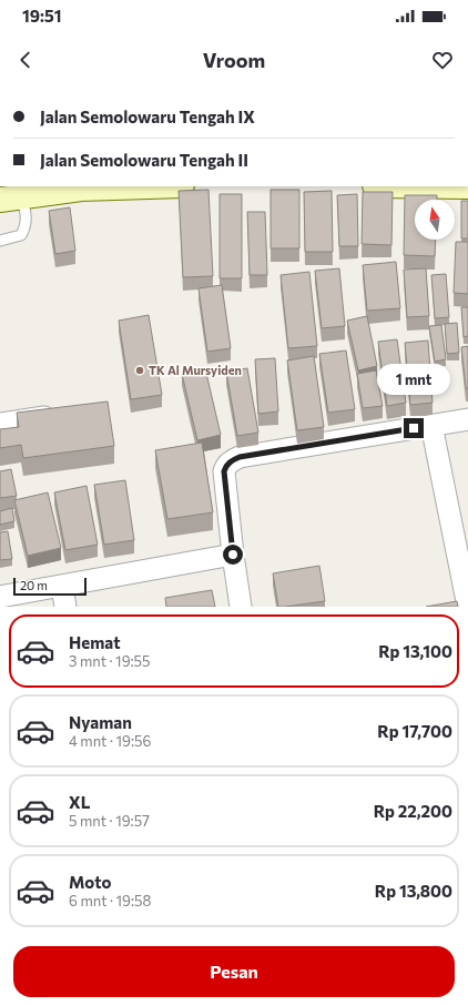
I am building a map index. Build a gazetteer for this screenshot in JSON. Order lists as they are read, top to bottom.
{
  "places": ["TK Al Mursyiden"],
  "scale_bar": "20 m",
  "north": "top",
  "page": {
    "status": "19:51",
    "header": "Vroom",
    "banner": ["Jalan Semolowaru Tengah IX", "Jalan Semolowaru Tengah II"],
    "bubble": "1 mnt",
    "scale": "20 m",
    "list": [
      {
        "name": "Hemat",
        "note": "3 mnt · 19:55",
        "value": "Rp 13,100"
      },
      {
        "name": "Nyaman",
        "note": "4 mnt · 19:56",
        "value": "Rp 17,700"
      },
      {
        "name": "XL",
        "note": "5 mnt · 19:57",
        "value": "Rp 22,200"
      },
      {
        "name": "Moto",
        "note": "6 mnt · 19:58",
        "value": "Rp 13,800"
      }
    ],
    "buttons": "Pesan"
  }
}
